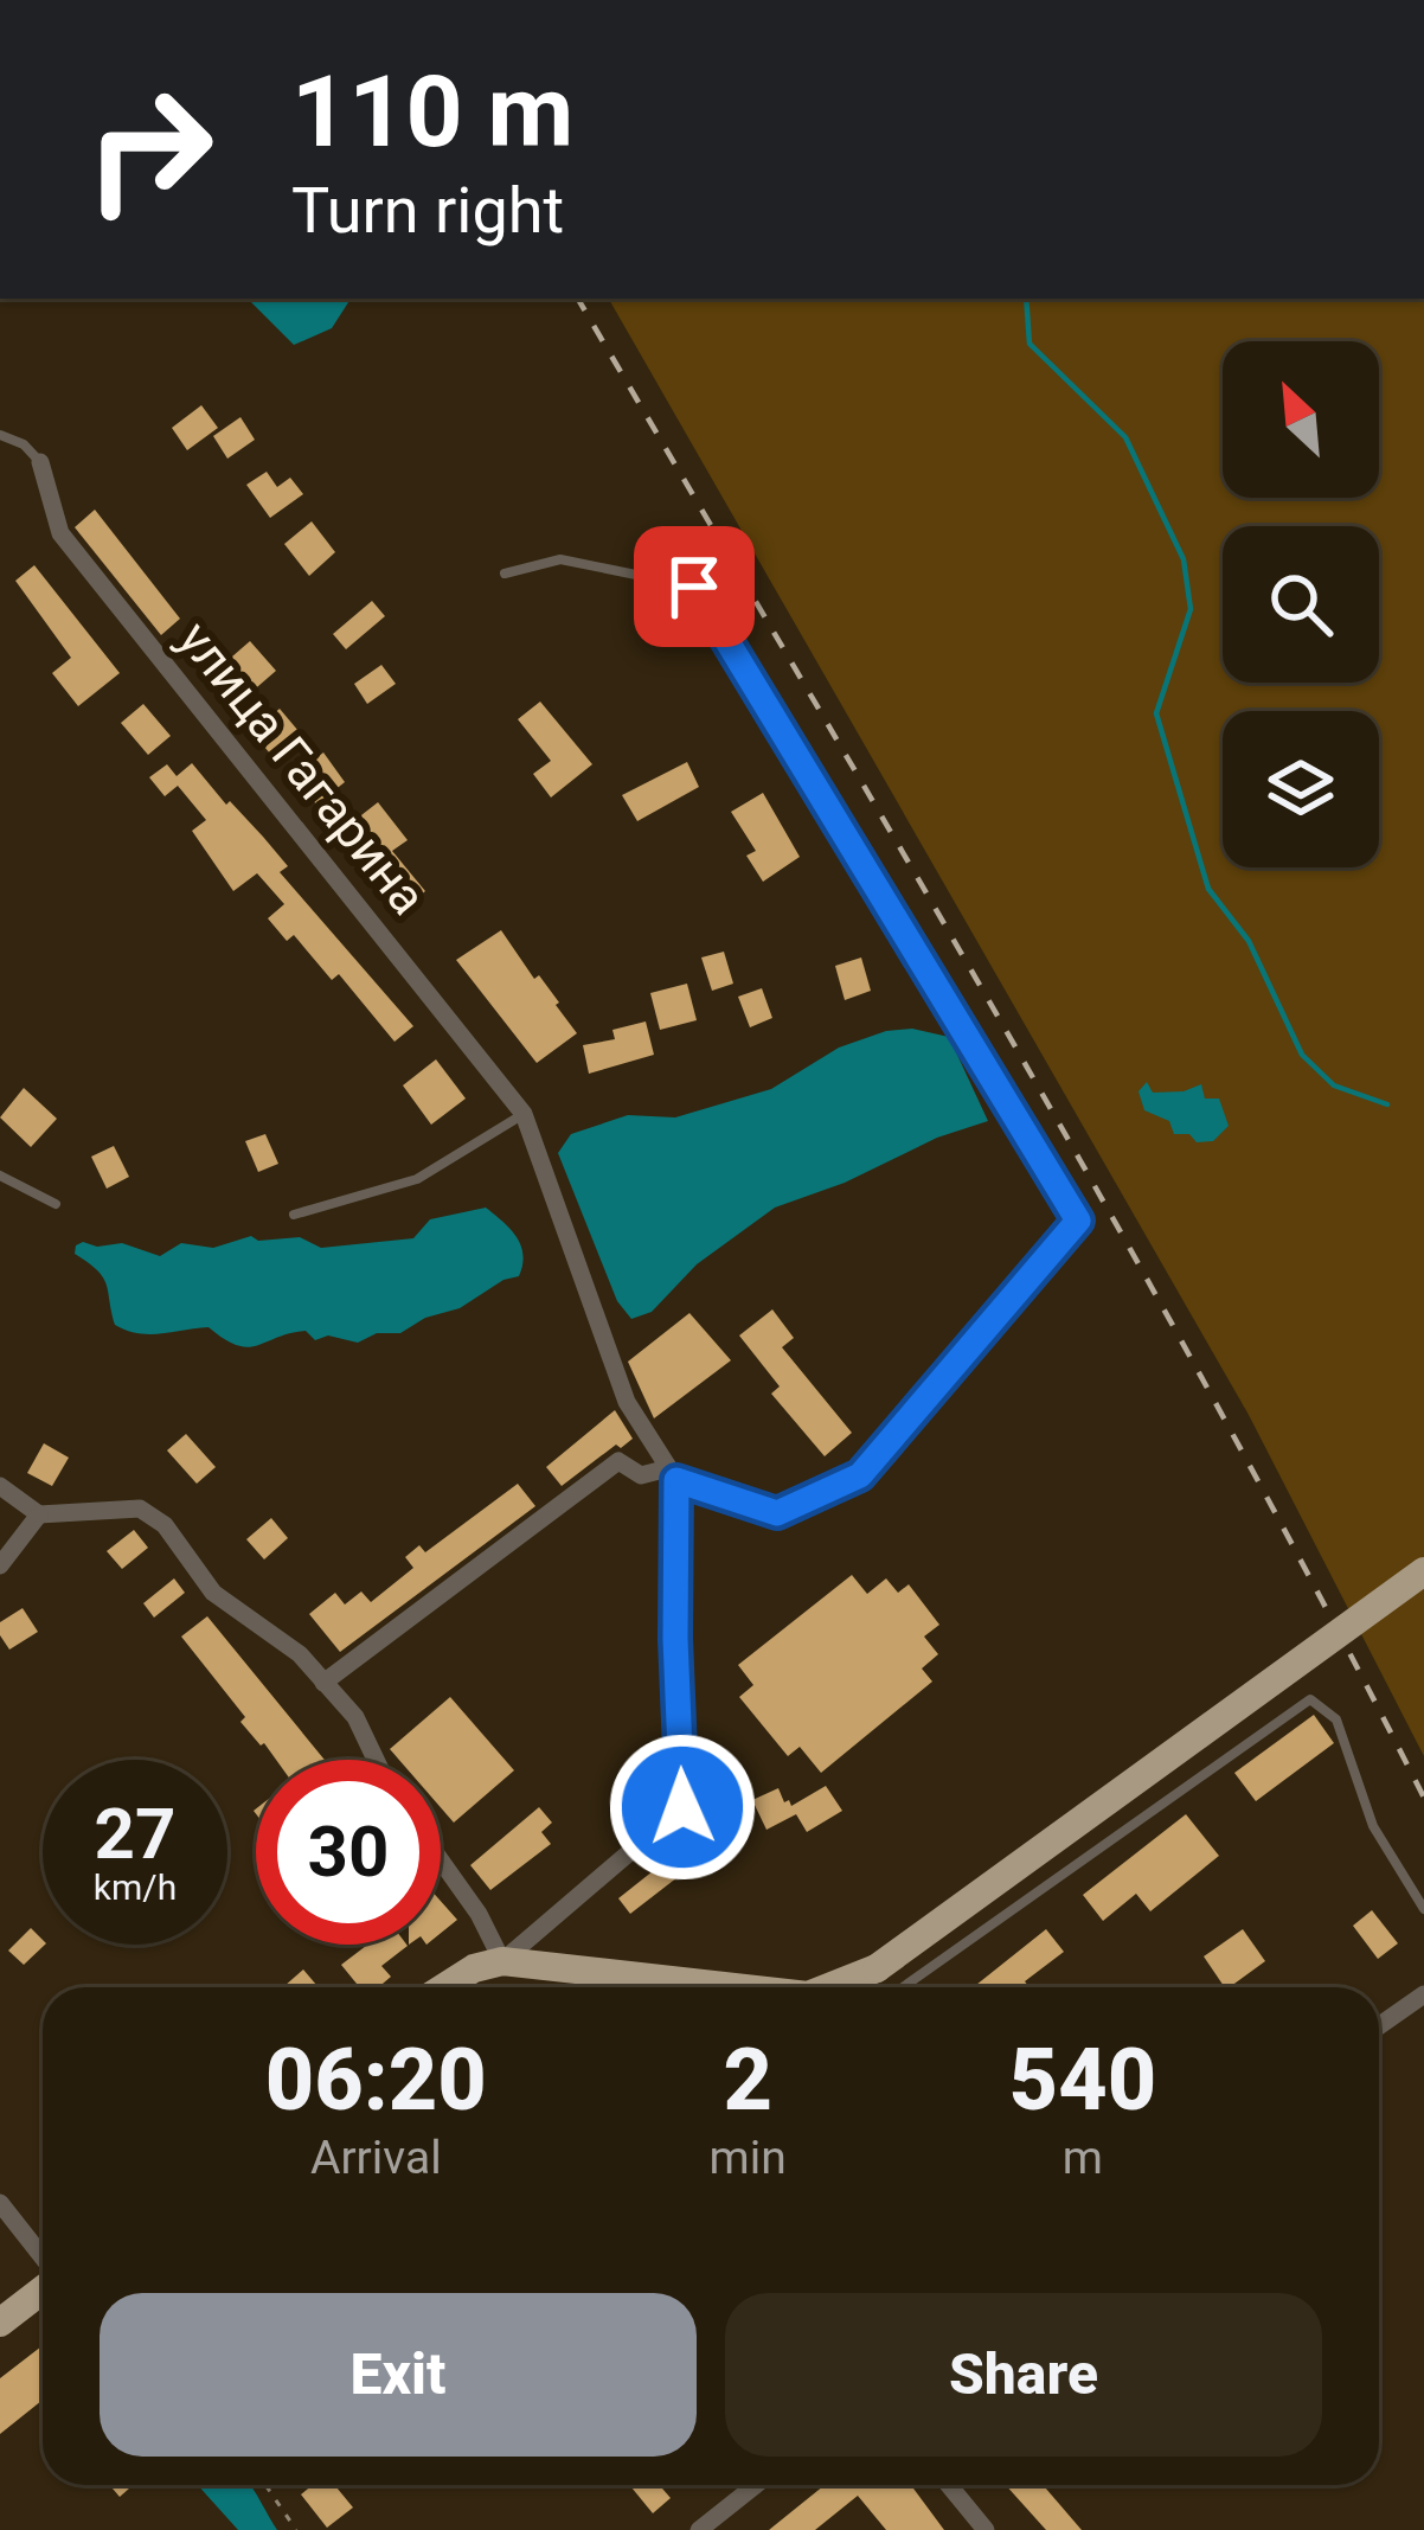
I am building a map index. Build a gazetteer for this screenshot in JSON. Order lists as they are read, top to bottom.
{
  "streets": {
    "street": ["улица Гагарина"]
  },
  "north": "top left",
  "page": {
    "turn": ["110 m", "Turn right"],
    "speed": "27 km/h",
    "limit": "30",
    "eta": [
      "06:20",
      "Arrival",
      "2",
      "min",
      "540",
      "m"
    ],
    "buttons": ["Exit", "Share"]
  }
}
